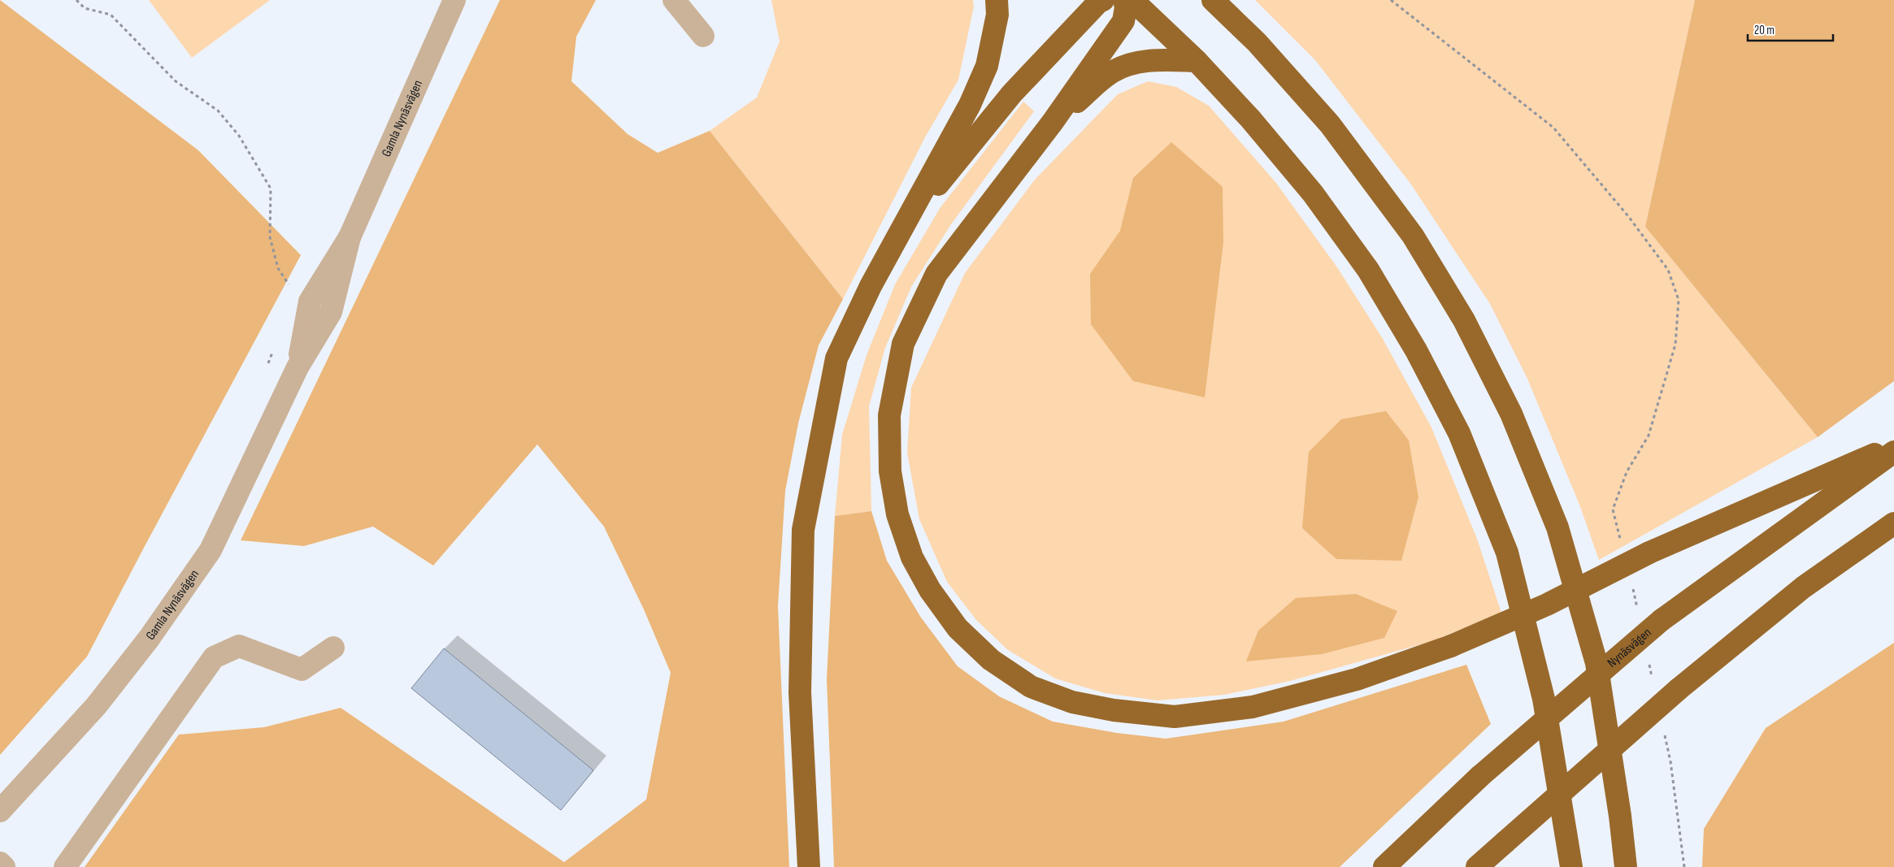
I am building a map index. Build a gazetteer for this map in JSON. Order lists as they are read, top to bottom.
{
  "streets": {
    "highway": ["Nynäsvägen"],
    "street": ["Gamla Nynäsvägen"]
  },
  "scale_bar": "20 m"
}
